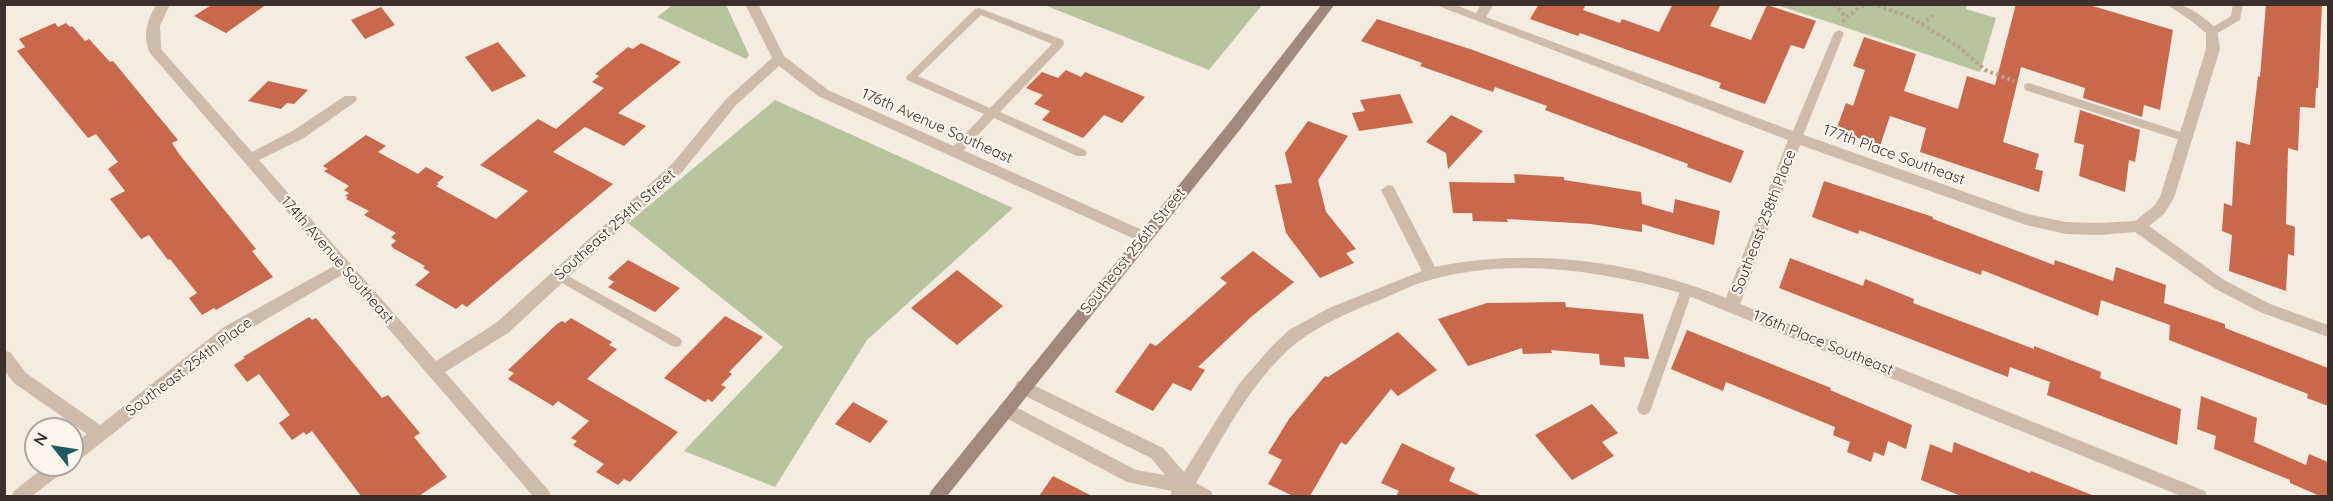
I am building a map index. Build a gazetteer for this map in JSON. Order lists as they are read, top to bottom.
{
  "streets": {
    "main road": ["Southeast 256th Street"],
    "street": [
      "176th Avenue Southeast",
      "177th Place Southeast",
      "Southeast 258th Place",
      "Southeast 254th Street",
      "174th Avenue Southeast",
      "176th Place Southeast",
      "Southeast 254th Place"
    ]
  },
  "crossings": [
    ["176th Avenue Southeast", "Southeast 254th Street"],
    ["176th Avenue Southeast", "Southeast 256th Street"],
    ["177th Place Southeast", "Southeast 258th Place"],
    ["Southeast 258th Place", "176th Place Southeast"],
    ["Southeast 254th Street", "174th Avenue Southeast"],
    ["174th Avenue Southeast", "Southeast 254th Place"]
  ],
  "north": "top left"
}
